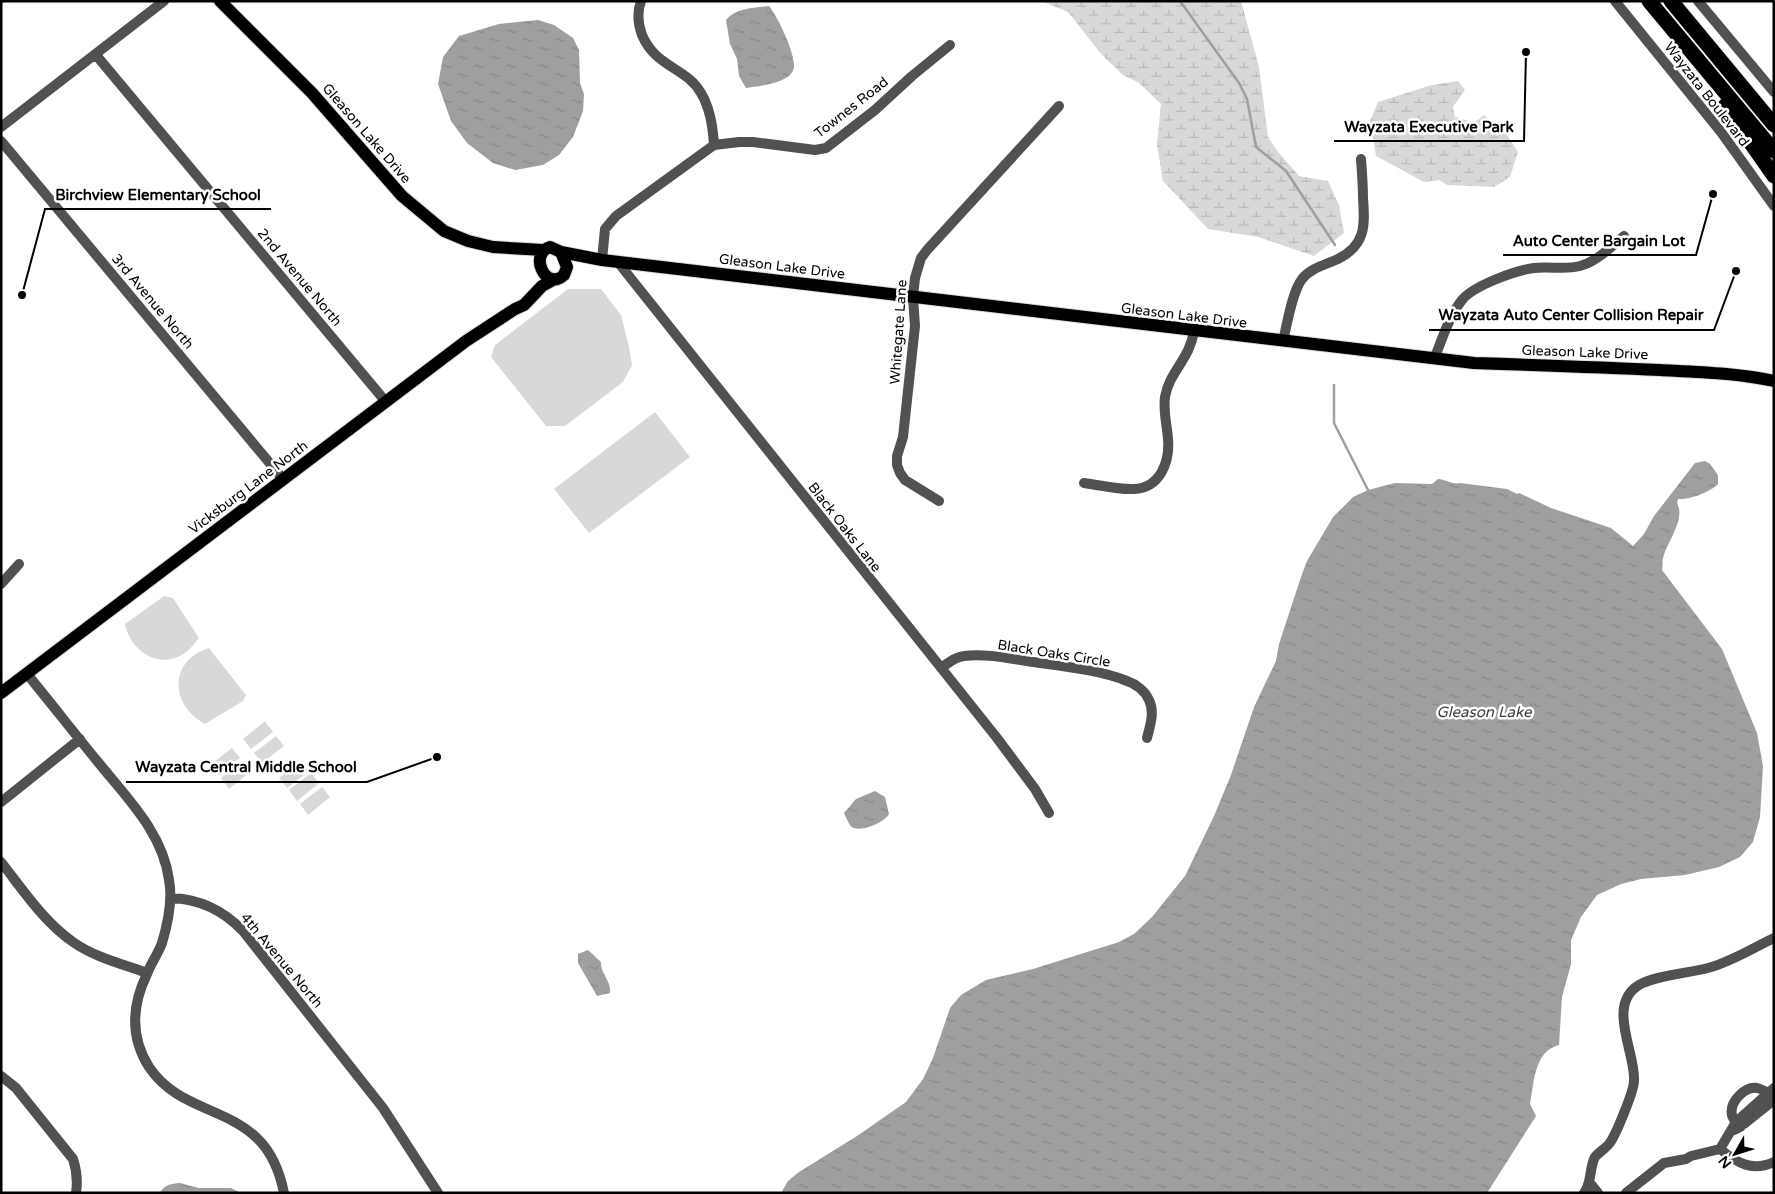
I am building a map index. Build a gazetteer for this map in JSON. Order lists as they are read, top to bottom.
{
  "streets": {
    "main road": ["Gleason Lake Drive", "Vicksburg Lane North"],
    "street": [
      "Wayzata Boulevard",
      "Townes Road",
      "2nd Avenue North",
      "3rd Avenue North",
      "Whitegate Lane",
      "Black Oaks Lane",
      "Black Oaks Circle",
      "4th Avenue North"
    ]
  },
  "crossings": [
    ["Townes Road", "Gleason Lake Drive"],
    ["Gleason Lake Drive", "Whitegate Lane"],
    ["Gleason Lake Drive", "Vicksburg Lane North"],
    ["Gleason Lake Drive", "Black Oaks Lane"],
    ["2nd Avenue North", "Vicksburg Lane North"],
    ["3rd Avenue North", "Vicksburg Lane North"],
    ["Black Oaks Lane", "Black Oaks Circle"]
  ],
  "water": ["Gleason Lake"],
  "places": [
    "Wayzata Executive Park",
    "Auto Center Bargain Lot",
    "Wayzata Auto Center Collision Repair",
    "Birchview Elementary School",
    "Wayzata Central Middle School"
  ],
  "north": "bottom left"
}
